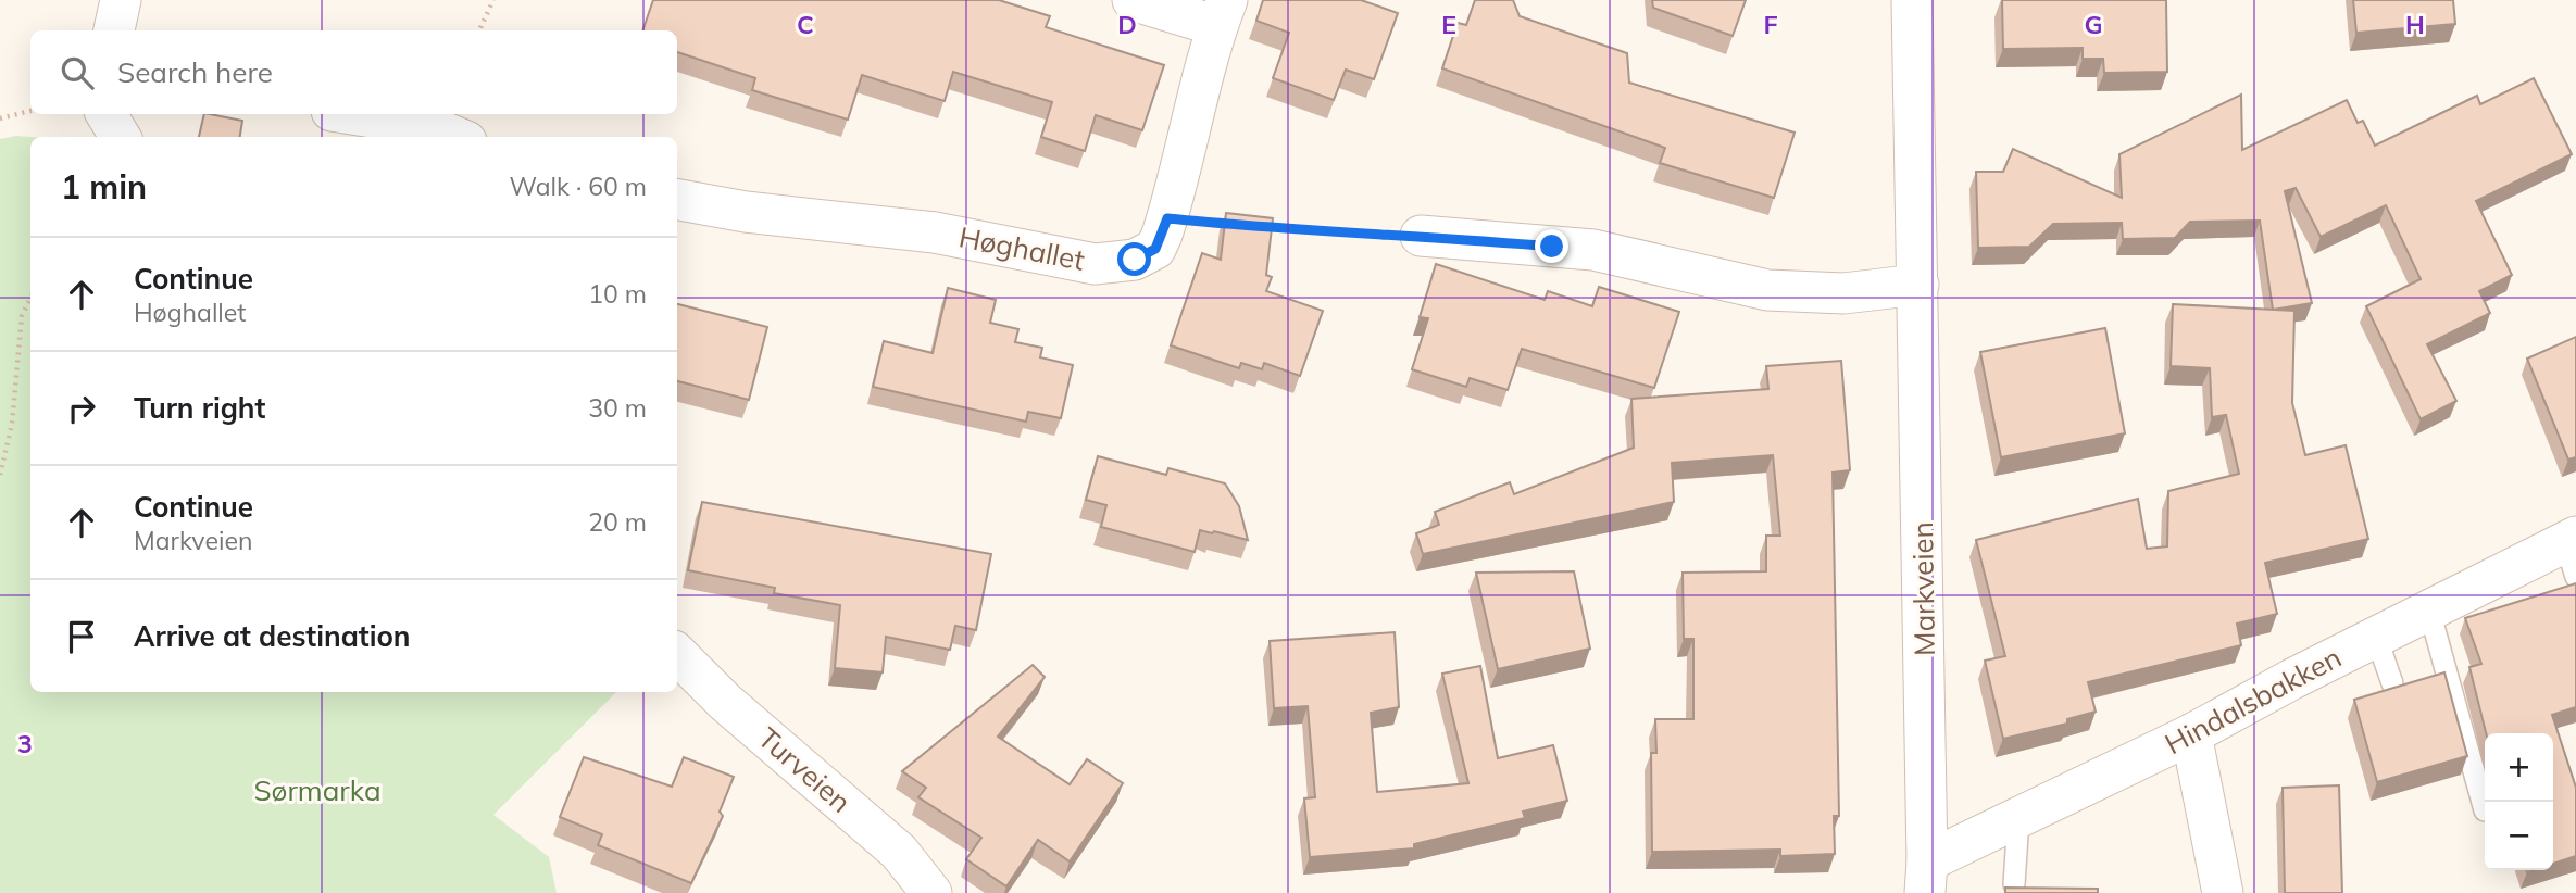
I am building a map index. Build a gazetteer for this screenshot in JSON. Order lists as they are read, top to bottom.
{
  "streets": {
    "street": [
      "Høghallet",
      "Markveien",
      "Hindalsbakken",
      "Turveien"
    ]
  },
  "crossings": [
    ["Markveien", "Hindalsbakken"]
  ],
  "parks": ["Sørmarka"],
  "page": {
    "search": "Search here",
    "heading": ["1 min", "Walk · 60 m"],
    "list": [
      ["Continue", "Høghallet", "10 m"],
      ["Turn right", "30 m"],
      ["Continue", "Markveien", "20 m"],
      "Arrive at destination"
    ],
    "map_buttons": ["+", "−"]
  },
  "grid": {
    "columns": [
      "C",
      "D",
      "E",
      "F",
      "G",
      "H"
    ],
    "rows": ["3"]
  }
}
